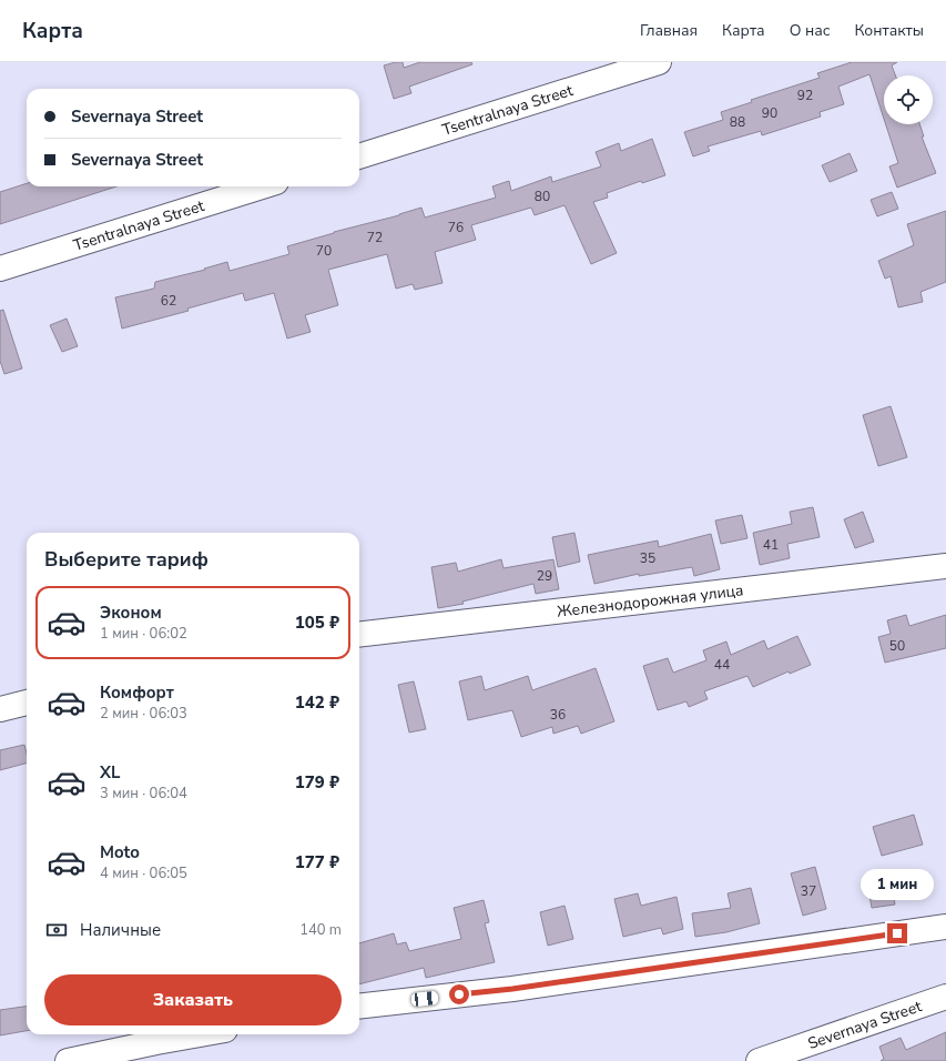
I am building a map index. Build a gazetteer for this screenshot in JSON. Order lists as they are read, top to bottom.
{
  "streets": {
    "street": ["Tsentralnaya Street", "Железнодорожная улица", "Severnaya Street"]
  },
  "house_numbers": [
    "92",
    "90",
    "88",
    "80",
    "76",
    "72",
    "70",
    "62",
    "41",
    "35",
    "29",
    "50",
    "44",
    "36",
    "37"
  ],
  "page": {
    "header": "Карта",
    "nav": [
      "Главная",
      "Карта",
      "О нас",
      "Контакты"
    ],
    "banner": ["Severnaya Street", "Severnaya Street"],
    "heading": "Выберите тариф",
    "list": [
      {
        "name": "Эконом",
        "note": "1 мин · 06:02",
        "value": "105 ₽"
      },
      {
        "name": "Комфорт",
        "note": "2 мин · 06:03",
        "value": "142 ₽"
      },
      {
        "name": "XL",
        "note": "3 мин · 06:04",
        "value": "179 ₽"
      },
      {
        "name": "Moto",
        "note": "4 мин · 06:05",
        "value": "177 ₽"
      }
    ],
    "bubble": "1 мин",
    "pay": ["Наличные", "140 m"],
    "buttons": "Заказать"
  }
}
